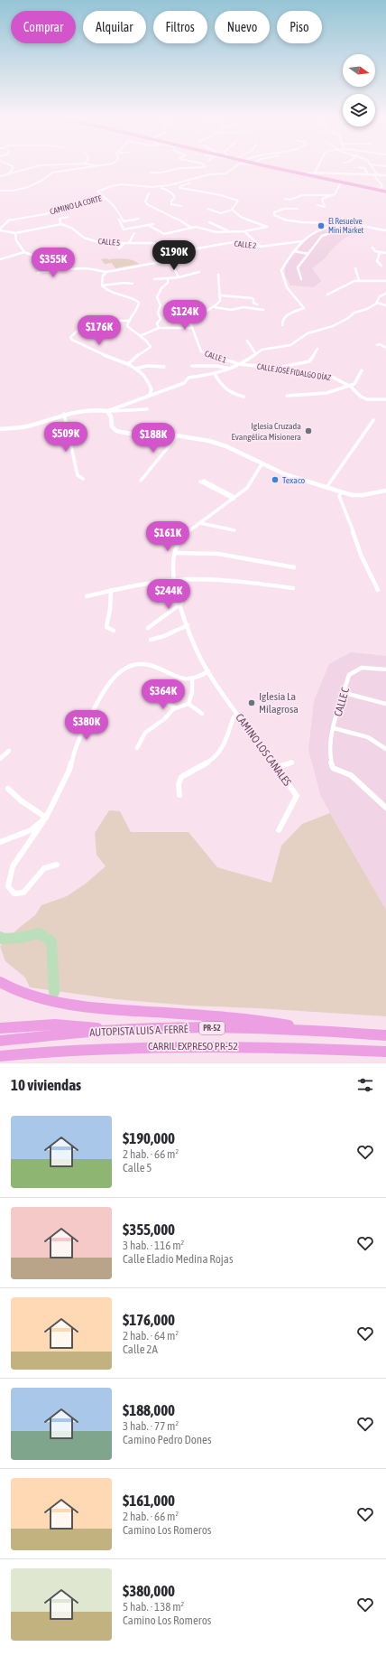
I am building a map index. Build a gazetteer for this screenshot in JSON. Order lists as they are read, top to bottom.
{
  "streets": {
    "highway": ["PR-52", "AUTOPISTA LUIS A. FERRÉ", "CARRIL EXPRESO PR-52"],
    "street": [
      "CAMINO LA CORTE",
      "CALLE 5",
      "CALLE 2",
      "CALLE 1",
      "CALLE JOSÉ FIDALGO DÍAZ",
      "CALLE C",
      "CAMINO LOS CANALES"
    ]
  },
  "crossings": [
    ["CALLE 5", "CALLE 2"],
    ["CALLE 1", "CALLE JOSÉ FIDALGO DÍAZ"]
  ],
  "places": [
    "El Resuelve Mini Market",
    "Iglesia Cruzada Evangélica Misionera",
    "Texaco",
    "Iglesia La Milagrosa"
  ],
  "north": "right",
  "page": {
    "chip": [
      "Comprar",
      "Alquilar",
      "Filtros",
      "Nuevo",
      "Piso"
    ],
    "price": [
      "$190K",
      "$355K",
      "$124K",
      "$176K",
      "$509K",
      "$188K",
      "$161K",
      "$244K",
      "$364K",
      "$380K"
    ],
    "heading": "10 viviendas",
    "list": [
      {
        "name": "$190,000",
        "note": "2 hab. · 66 m² · Calle 5"
      },
      {
        "name": "$355,000",
        "note": "3 hab. · 116 m² · Calle Eladio Medina Rojas"
      },
      {
        "name": "$176,000",
        "note": "2 hab. · 64 m² · Calle 2A"
      },
      {
        "name": "$188,000",
        "note": "3 hab. · 77 m² · Camino Pedro Dones"
      },
      {
        "name": "$161,000",
        "note": "2 hab. · 66 m² · Camino Los Romeros"
      },
      {
        "name": "$380,000",
        "note": "5 hab. · 138 m² · Camino Los Romeros"
      }
    ]
  }
}
